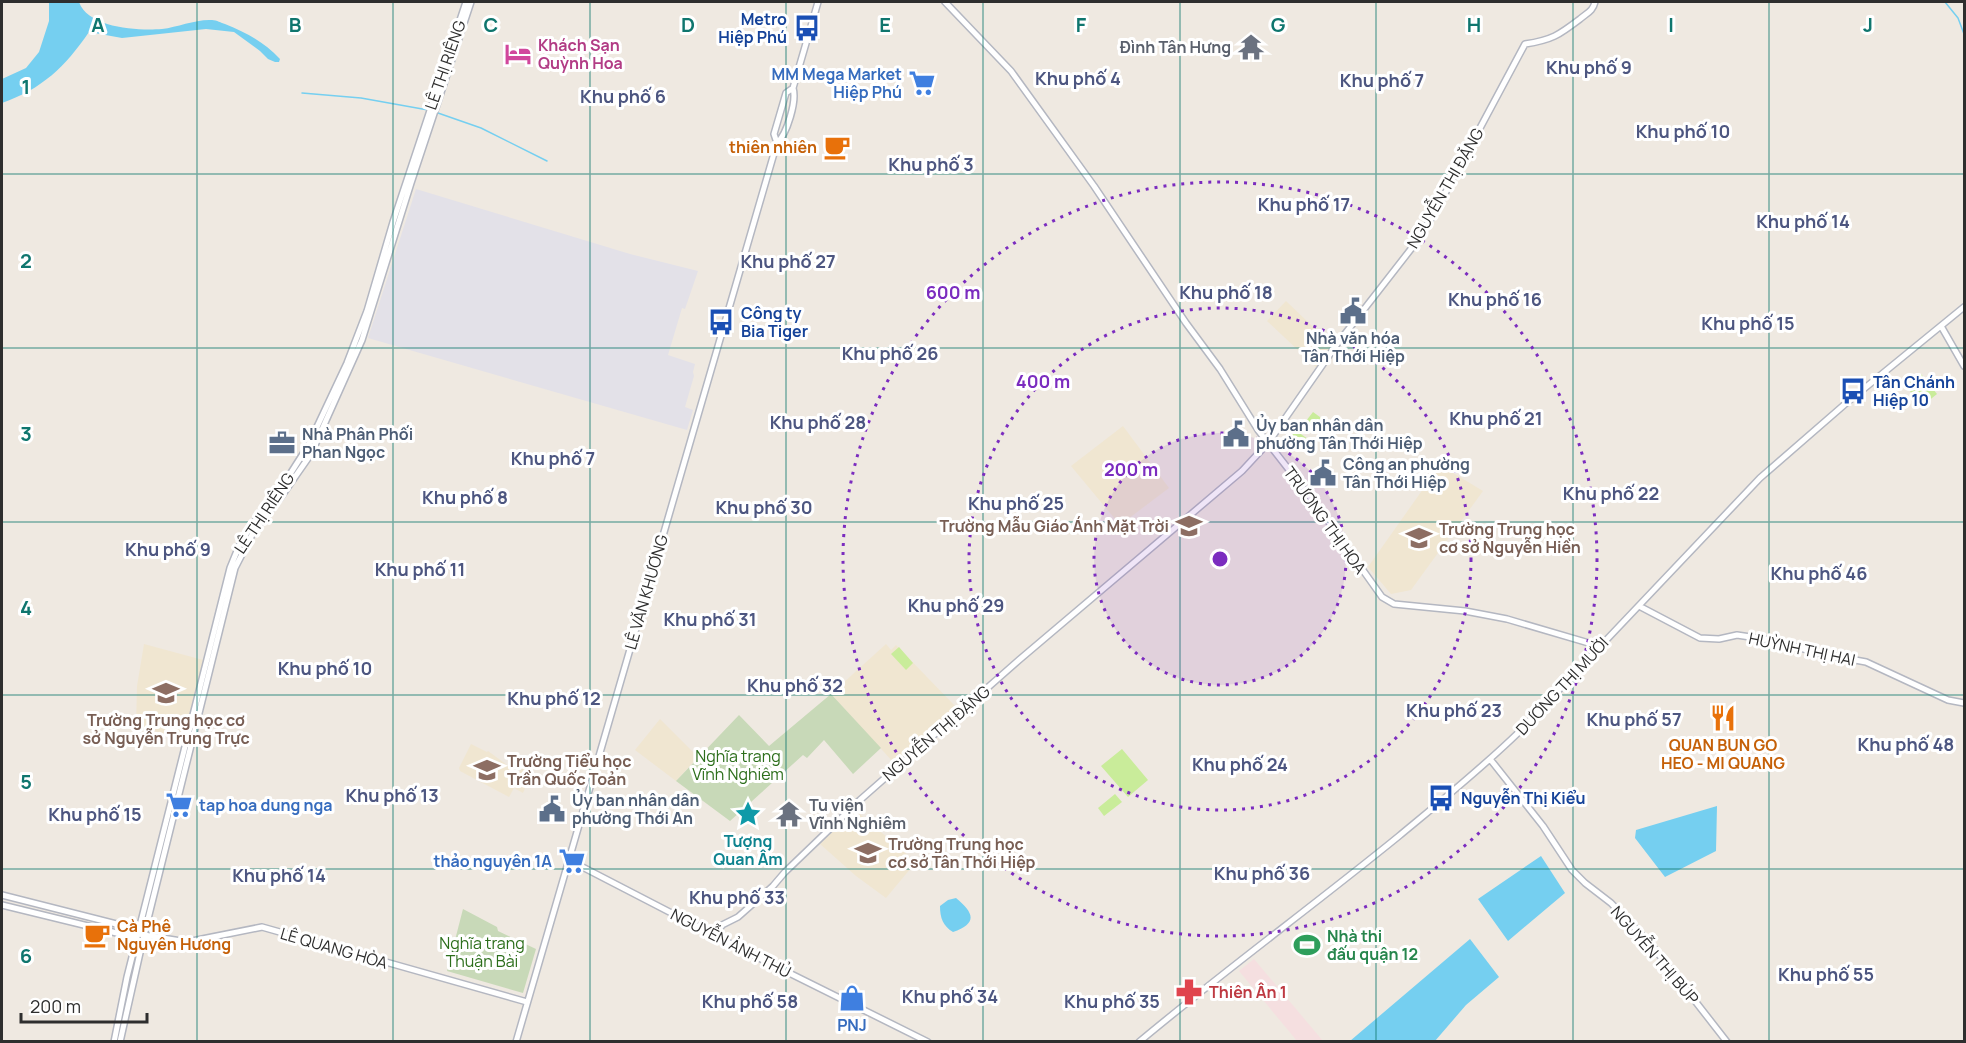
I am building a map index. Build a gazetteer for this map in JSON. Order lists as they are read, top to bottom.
{
  "streets": {
    "street": [
      "LÊ THỊ RIÊNG",
      "NGUYỄN THỊ ĐẶNG",
      "TRƯƠNG THỊ HOA",
      "LÊ VĂN KHƯƠNG",
      "HUỲNH THỊ HAI",
      "DƯƠNG THỊ MƯỜI",
      "NGUYỄN ẢNH THỦ",
      "LÊ QUANG HÒA",
      "NGUYỄN THỊ BÚP"
    ]
  },
  "crossings": [
    ["LÊ THỊ RIÊNG", "LÊ QUANG HÒA"],
    ["NGUYỄN THỊ ĐẶNG", "TRƯƠNG THỊ HOA"],
    ["NGUYỄN THỊ ĐẶNG", "NGUYỄN ẢNH THỦ"],
    ["TRƯƠNG THỊ HOA", "DƯƠNG THỊ MƯỜI"],
    ["LÊ VĂN KHƯƠNG", "NGUYỄN ẢNH THỦ"],
    ["LÊ VĂN KHƯƠNG", "LÊ QUANG HÒA"],
    ["HUỲNH THỊ HAI", "DƯƠNG THỊ MƯỜI"],
    ["DƯƠNG THỊ MƯỜI", "NGUYỄN THỊ BÚP"]
  ],
  "districts": [
    "Khu phố 9",
    "Khu phố 4",
    "Khu phố 7",
    "Khu phố 6",
    "Khu phố 10",
    "Khu phố 3",
    "Khu phố 17",
    "Khu phố 14",
    "Khu phố 27",
    "Khu phố 18",
    "Khu phố 16",
    "Khu phố 15",
    "Khu phố 26",
    "Khu phố 21",
    "Khu phố 28",
    "Khu phố 7",
    "Khu phố 22",
    "Khu phố 8",
    "Khu phố 25",
    "Khu phố 30",
    "Khu phố 9",
    "Khu phố 11",
    "Khu phố 46",
    "Khu phố 29",
    "Khu phố 31",
    "Khu phố 10",
    "Khu phố 32",
    "Khu phố 12",
    "Khu phố 23",
    "Khu phố 57",
    "Khu phố 48",
    "Khu phố 24",
    "Khu phố 13",
    "Khu phố 15",
    "Khu phố 36",
    "Khu phố 14",
    "Khu phố 33",
    "Khu phố 55",
    "Khu phố 34",
    "Khu phố 58",
    "Khu phố 35"
  ],
  "parks": ["Nghĩa trang Vĩnh Nghiêm", "Nghĩa trang Thuận Bài"],
  "places": {
    "bus stop": [
      "Metro Hiệp Phú",
      "Công ty Bia Tiger",
      "Tân Chánh Hiệp 10",
      "Nguyễn Thị Kiểu"
    ],
    "temple": ["Đình Tân Hưng", "Tu viện Vĩnh Nghiêm"],
    "hotel": ["Khách Sạn Quỳnh Hoa"],
    "supermarket": ["MM Mega Market Hiệp Phú", "tap hoa dung nga", "thảo nguyên 1A"],
    "cafe": ["thiên nhiên", "Cà Phê Nguyên Hương"],
    "public building": [
      "Nhà văn hóa Tân Thới Hiệp",
      "Ủy ban nhân dân phường Tân Thới Hiệp",
      "Công an phường Tân Thới Hiệp",
      "Ủy ban nhân dân phường Thới An"
    ],
    "office": ["Nhà Phân Phối Phan Ngọc"],
    "school or university": [
      "Trường Mẫu Giáo Ánh Mặt Trời",
      "Trường Trung học cơ sở Nguyễn Hiền",
      "Trường Trung học cơ sở Nguyễn Trung Trực",
      "Trường Tiểu học Trần Quốc Toản",
      "Trường Trung học cơ sở Tân Thới Hiệp"
    ],
    "restaurant": ["QUAN BUN GO HEO - MI QUANG"],
    "place": ["Tượng Quan Âm"],
    "sports": ["Nhà thi đấu quận 12"],
    "pharmacy": ["Thiên Ân 1"],
    "shop": ["PNJ"]
  },
  "scale_bar": "200 m",
  "grid": {
    "columns": [
      "A",
      "B",
      "C",
      "D",
      "E",
      "F",
      "G",
      "H",
      "I",
      "J"
    ],
    "rows": [
      "1",
      "2",
      "3",
      "4",
      "5",
      "6"
    ]
  },
  "rings": ["600 m", "400 m", "200 m"]
}
